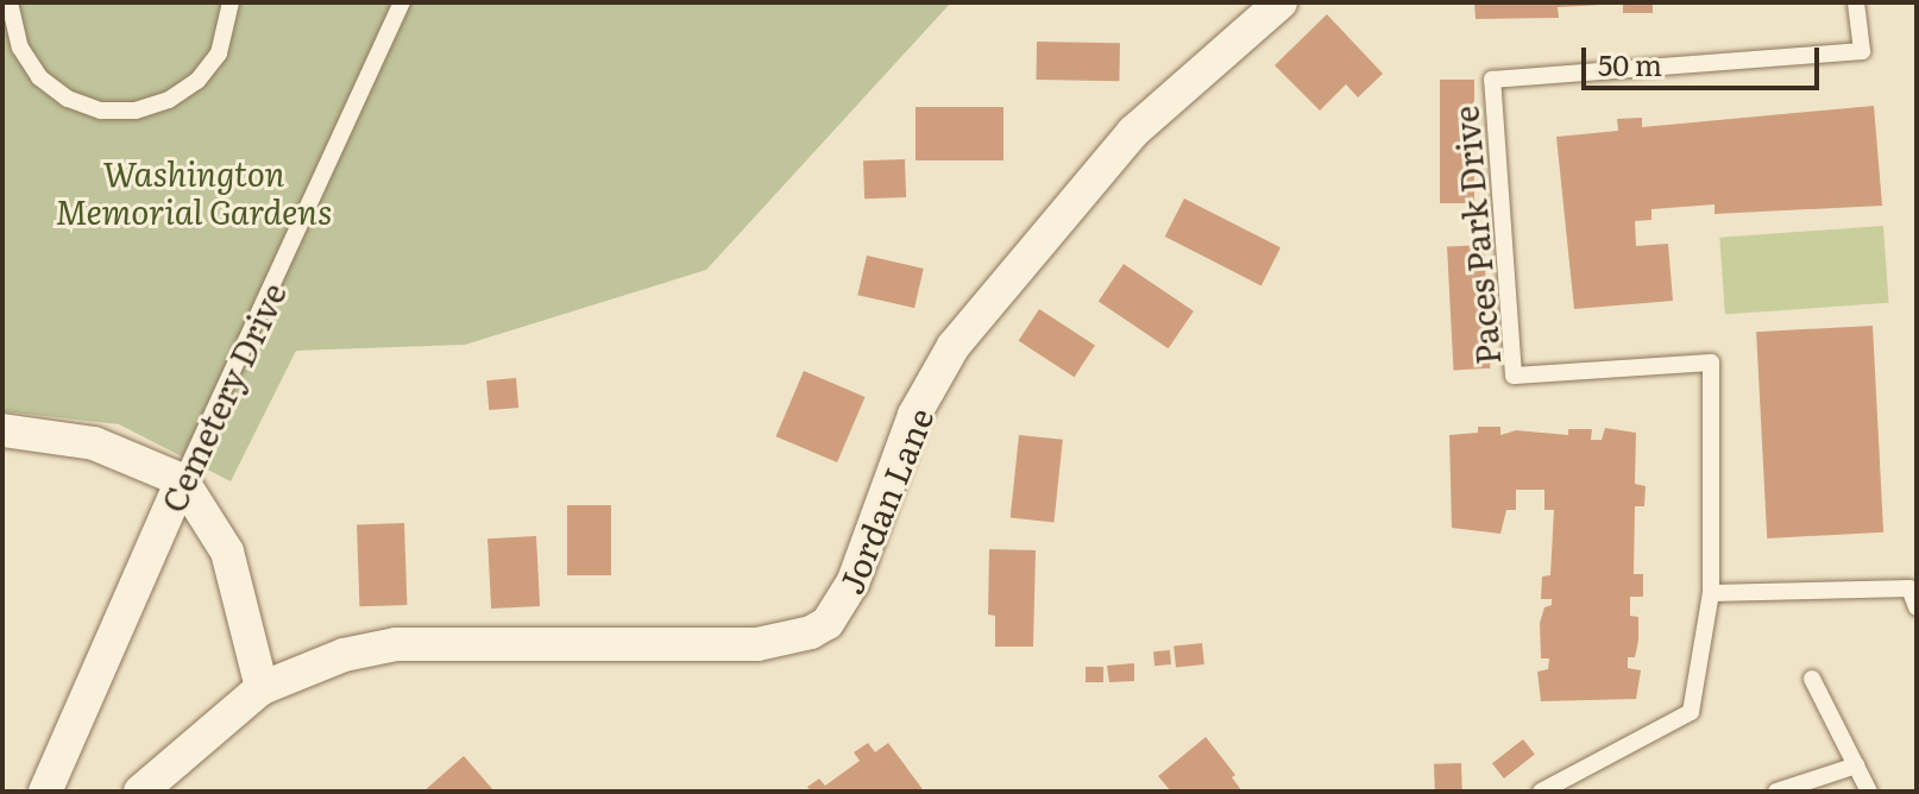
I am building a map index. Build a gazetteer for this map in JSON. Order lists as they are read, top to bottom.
{
  "streets": {
    "street": ["Cemetery Drive", "Jordan Lane"],
    "lane": ["Paces Park Drive"]
  },
  "parks": ["Washington Memorial Gardens"],
  "scale_bar": "50 m"
}
